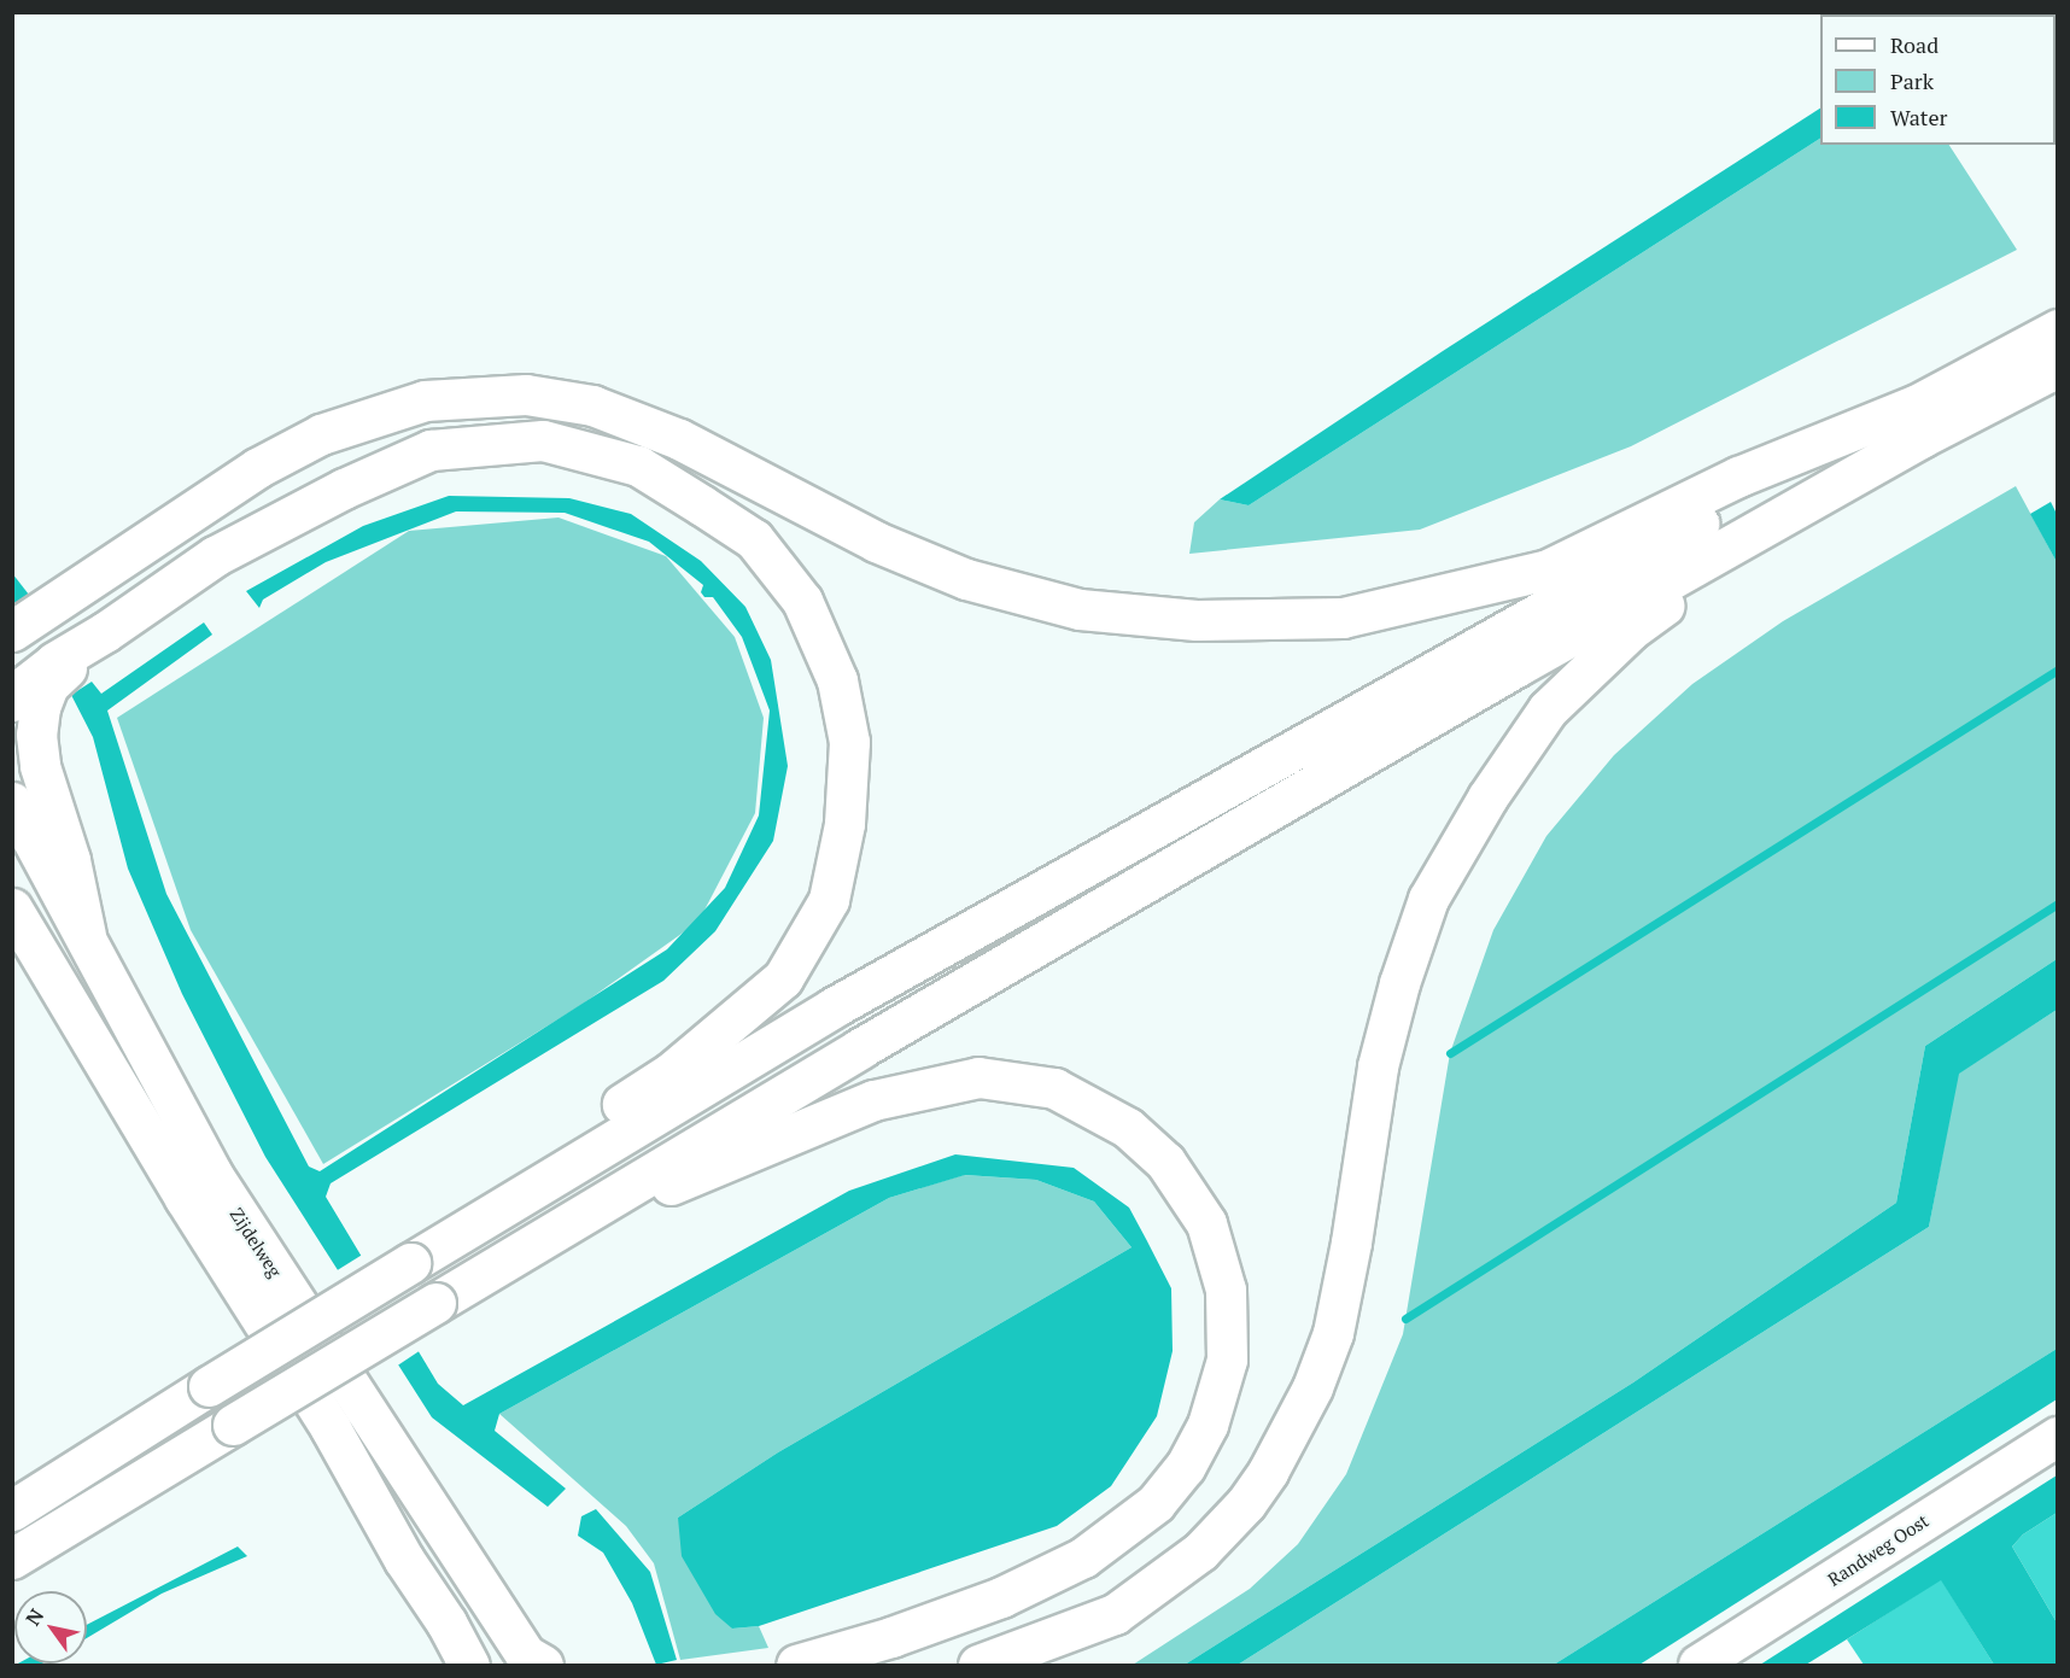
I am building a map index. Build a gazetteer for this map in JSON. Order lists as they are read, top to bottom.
{
  "streets": {
    "main road": ["Zijdelweg"],
    "street": ["Randweg Oost"]
  },
  "legend": ["Road", "Park", "Water"],
  "north": "top left"
}
